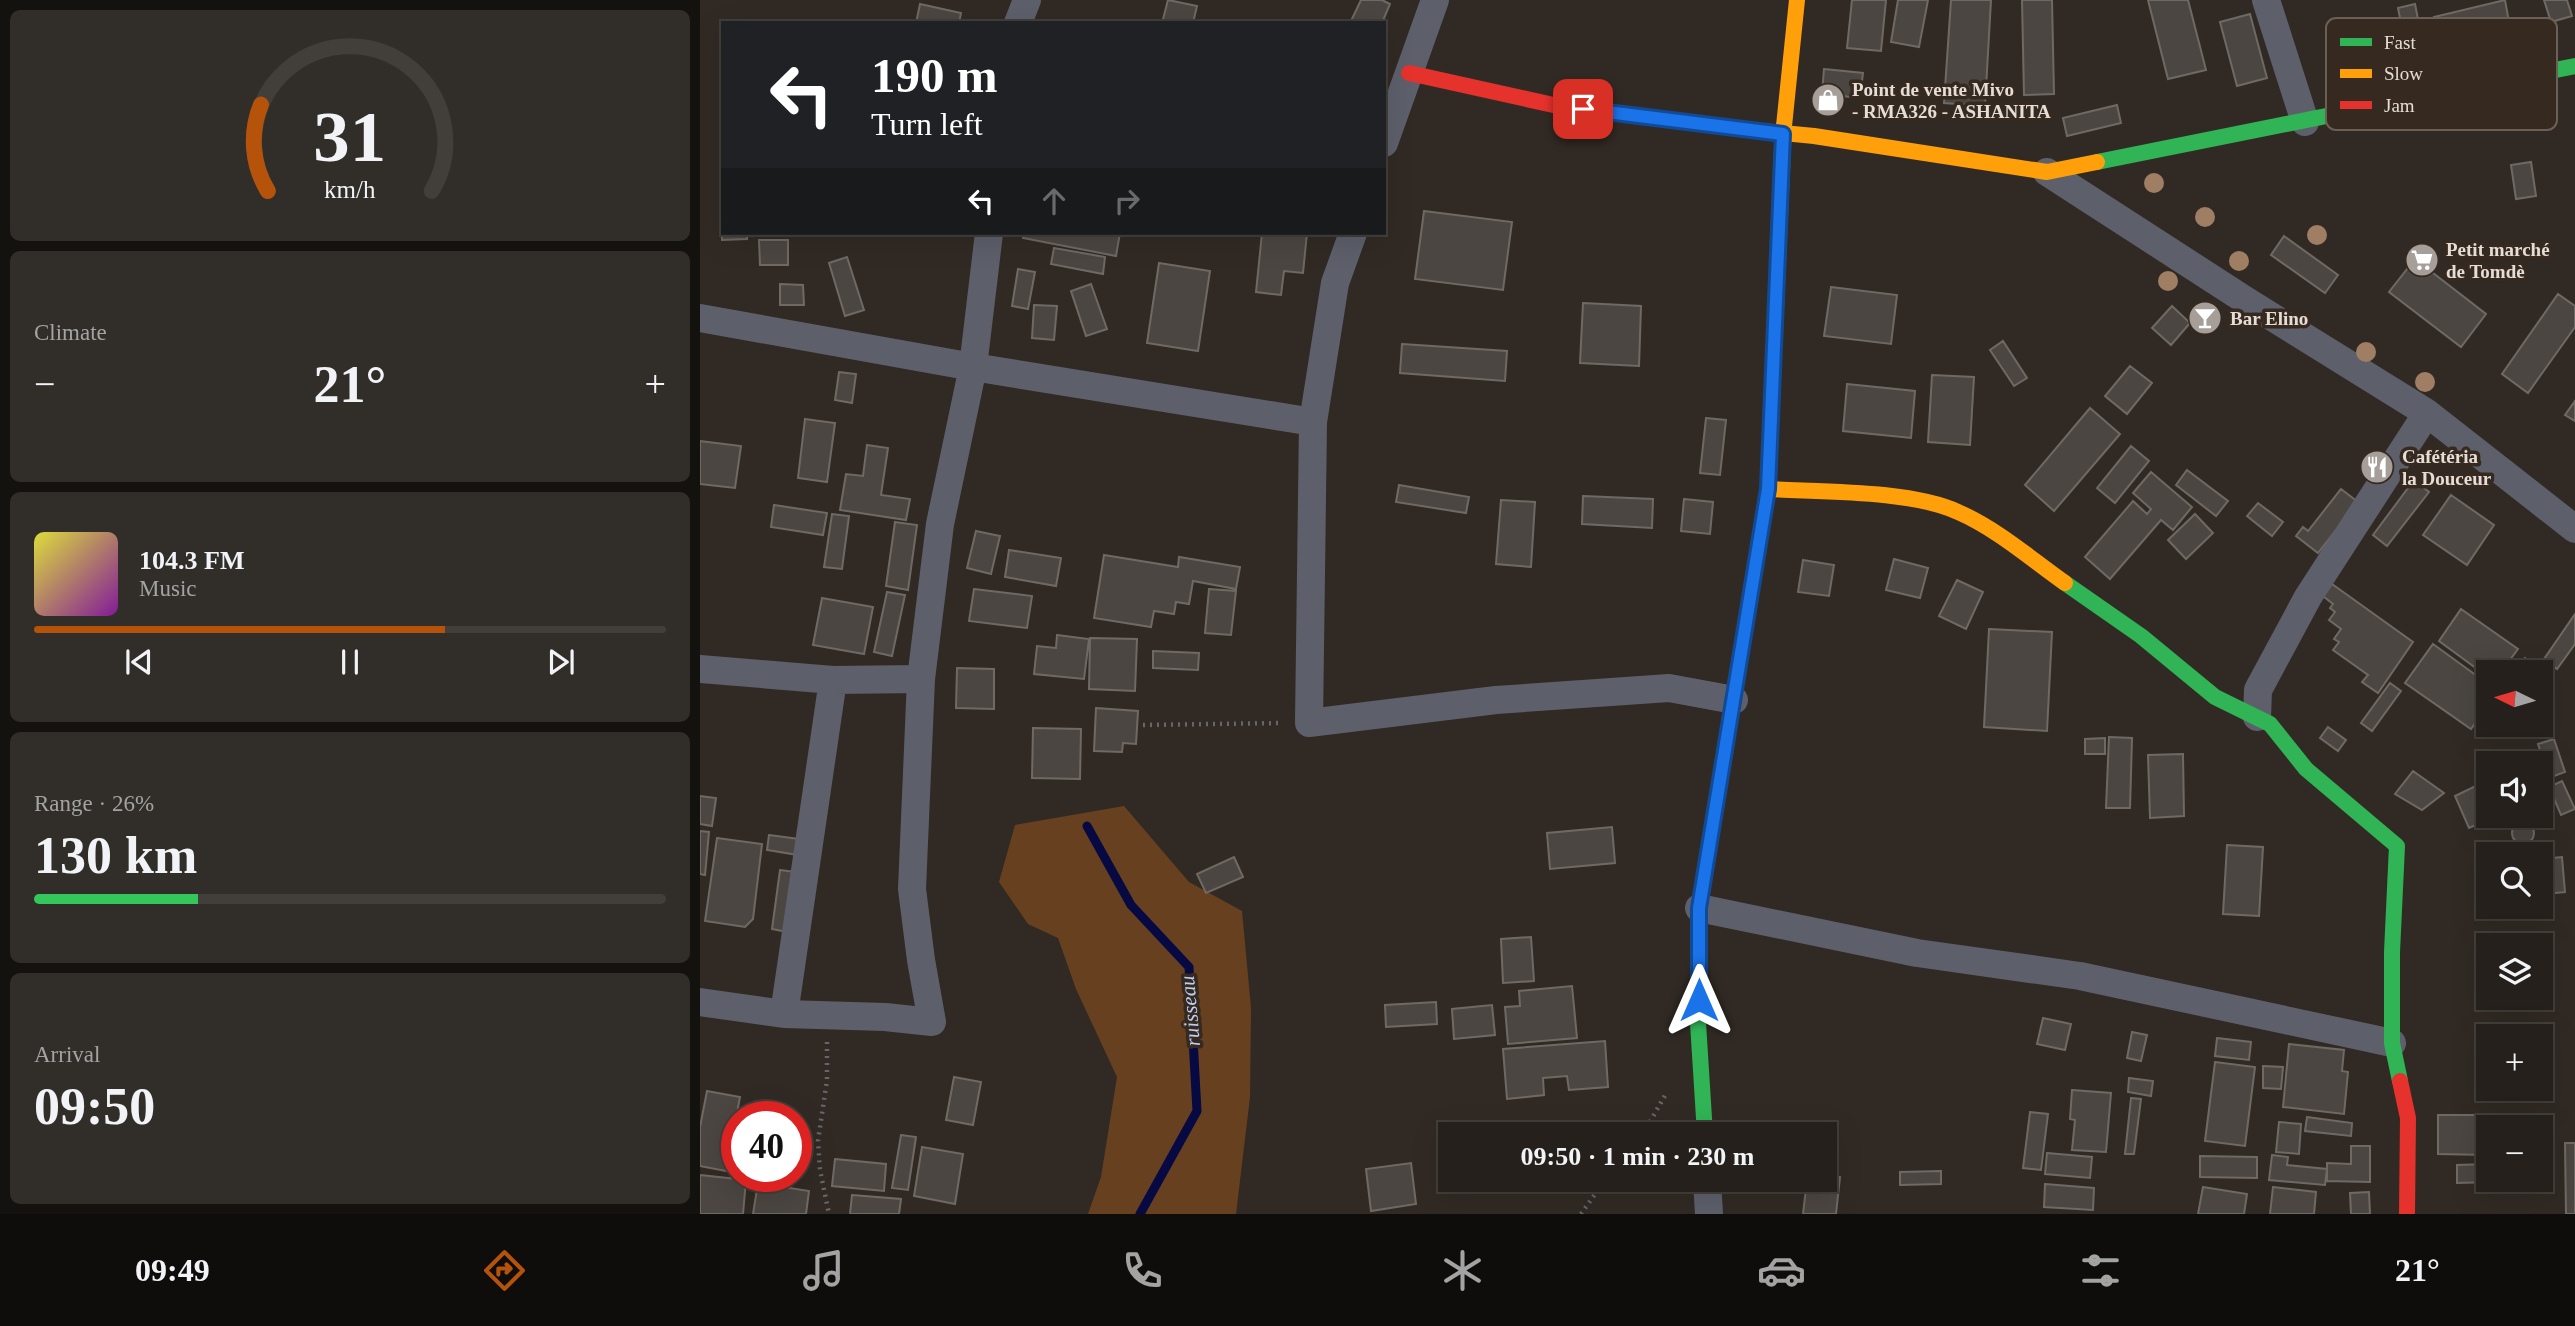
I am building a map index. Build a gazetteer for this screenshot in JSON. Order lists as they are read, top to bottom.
{
  "water": ["ruisseau"],
  "places": {
    "shop": ["Point de vente Mivo - RMA326 - ASHANITA"],
    "supermarket": ["Petit marché de Tomdè"],
    "bar": ["Bar Elino"],
    "restaurant": ["Cafétéria la Douceur"]
  },
  "legend": ["Fast", "Slow", "Jam"],
  "north": "left",
  "page": {
    "turn": ["190 m", "Turn left"],
    "tile": [
      "Climate",
      ["Range · 26%", "130 km"],
      ["Arrival", "09:50"]
    ],
    "heat": ["−", "21°", "+"],
    "song": ["104.3 FM", "Music"],
    "map_buttons": ["+", "−"],
    "limit": "40",
    "trip": "09:50 · 1 min · 230 m",
    "tabs": ["09:49", "21°"],
    "gauge": ["31", "km/h"]
  }
}
